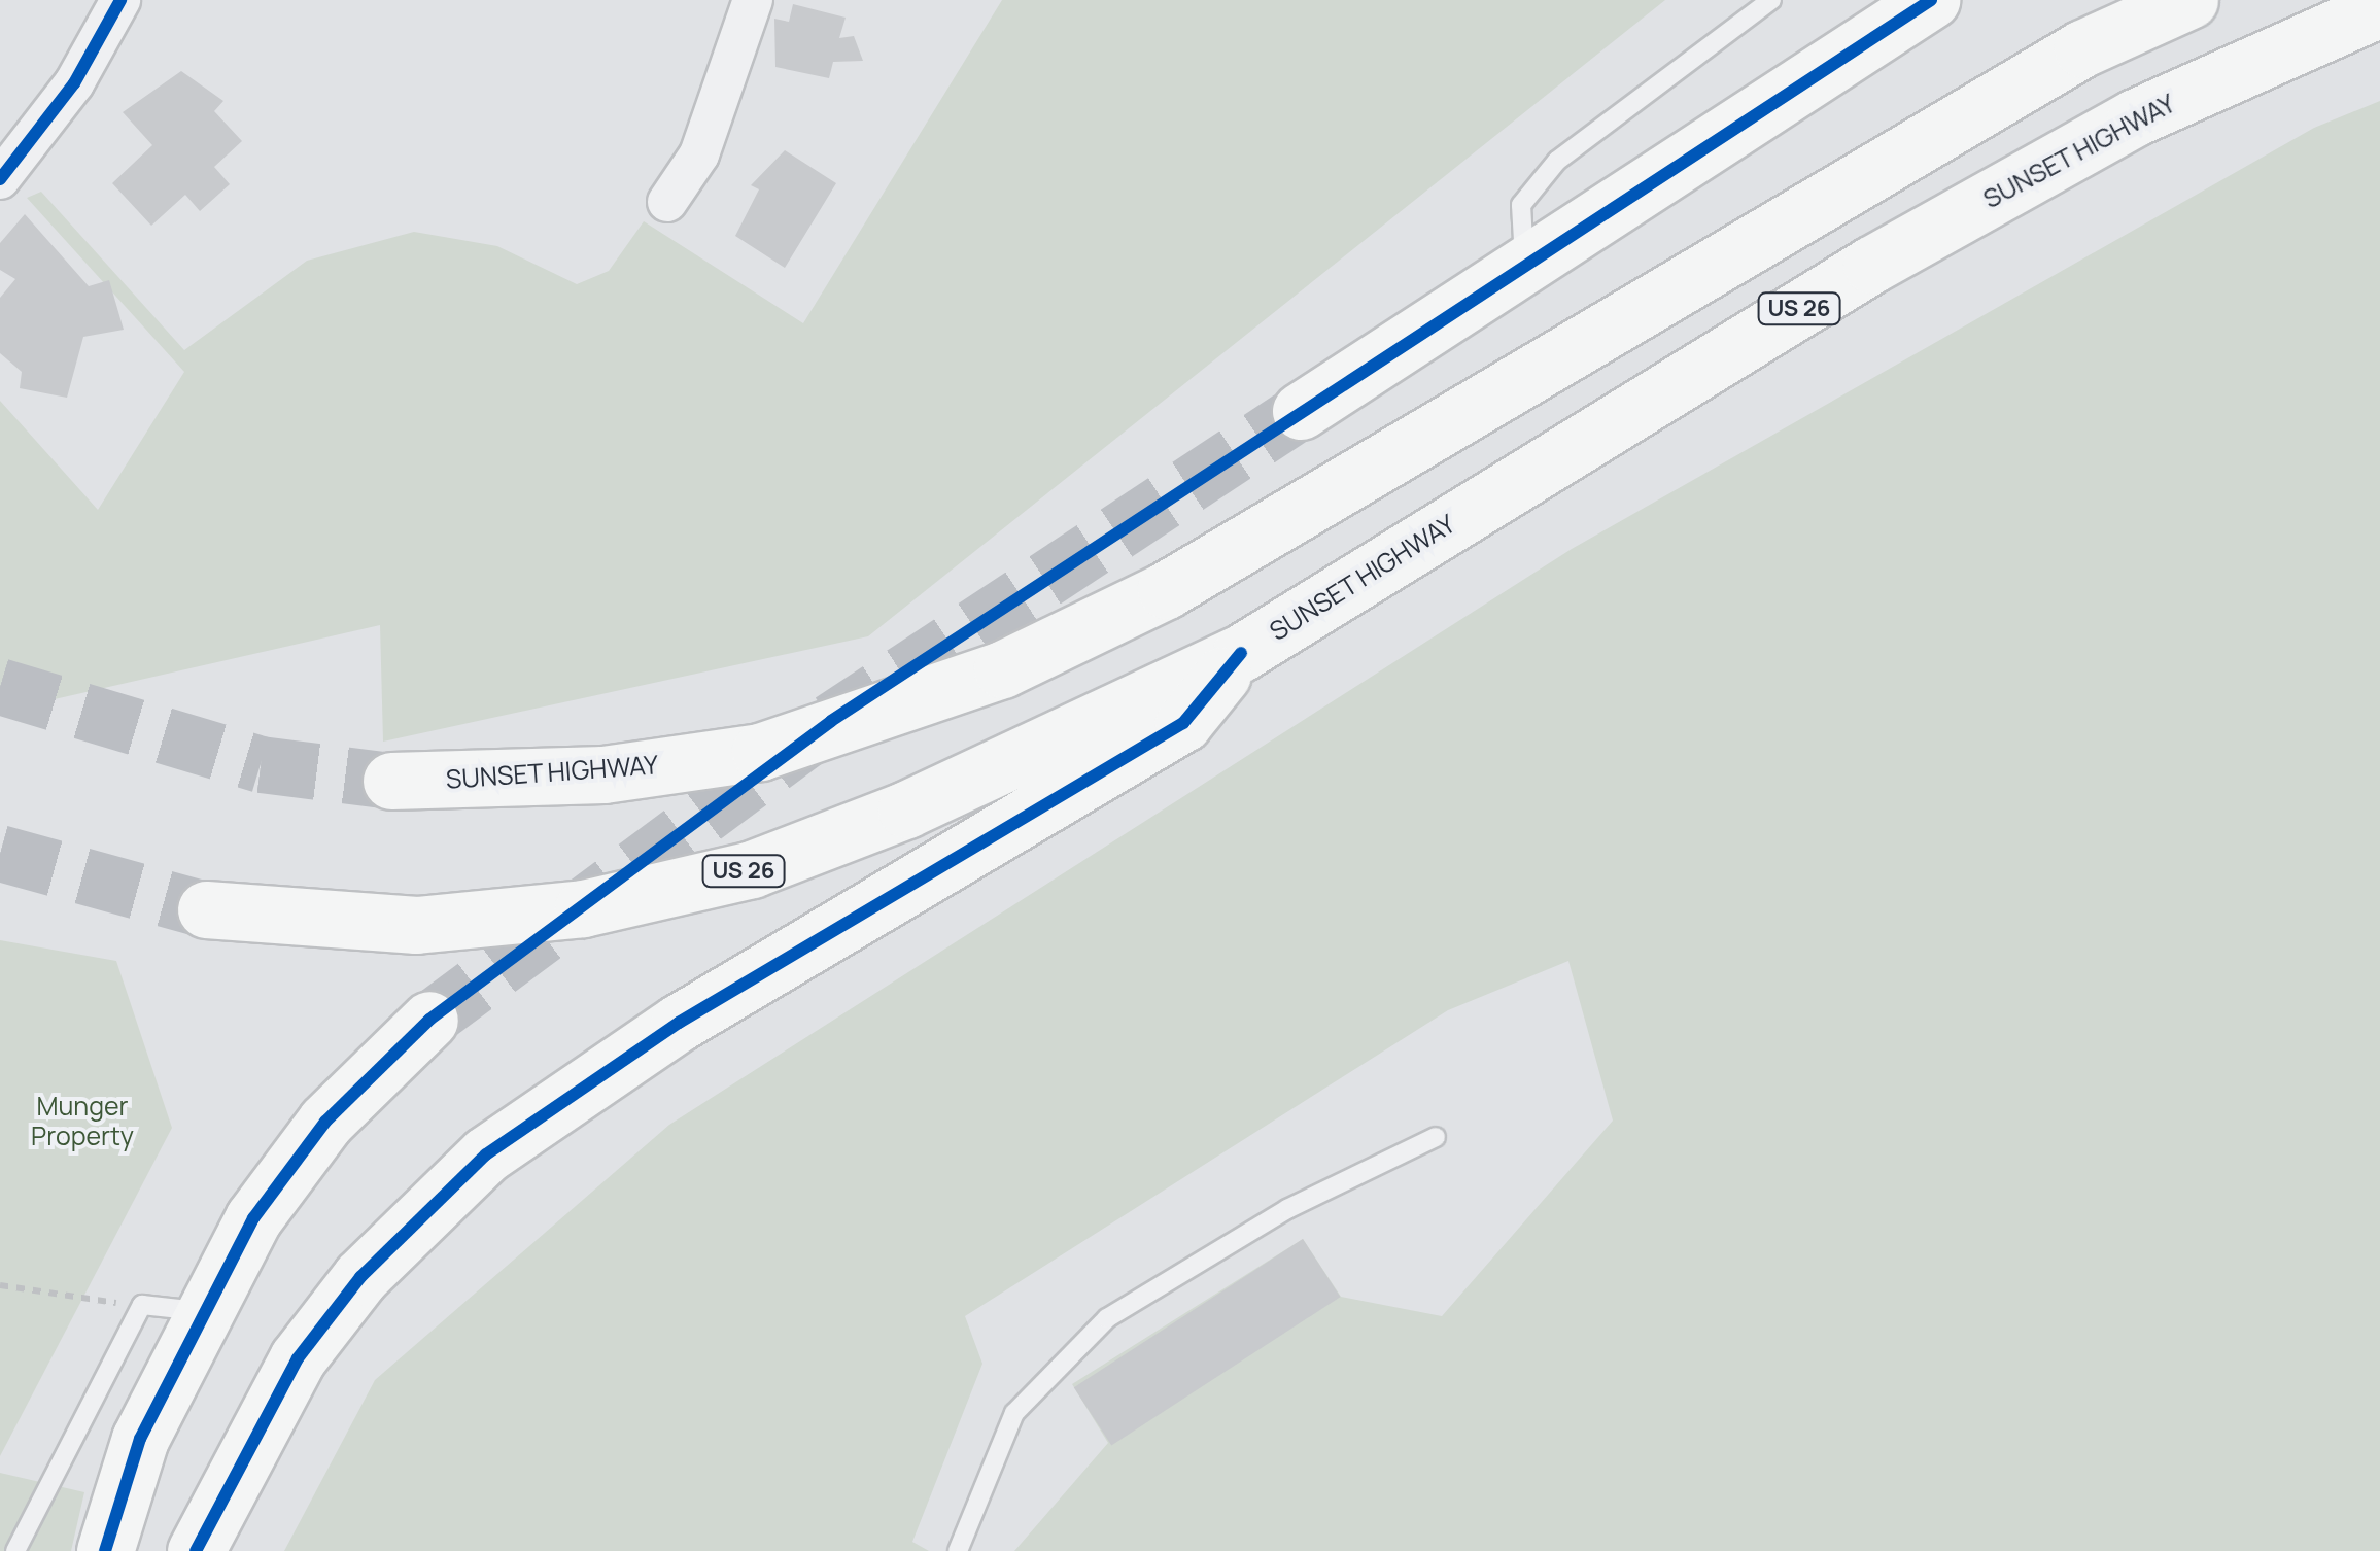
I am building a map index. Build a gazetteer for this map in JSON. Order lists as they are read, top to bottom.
{
  "streets": {
    "highway": ["SUNSET HIGHWAY", "US 26"]
  },
  "parks": ["Munger Property"]
}
